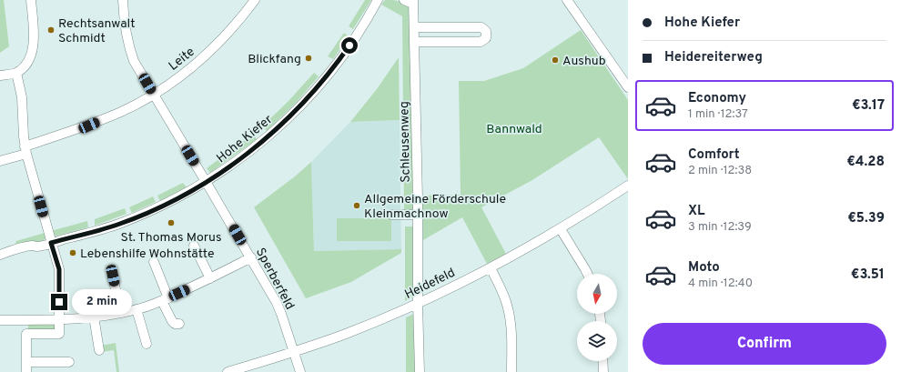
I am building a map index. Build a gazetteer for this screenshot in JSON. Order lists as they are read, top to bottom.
{
  "streets": {
    "street": [
      "Leite",
      "Hohe Kiefer",
      "Schleusenweg",
      "Sperberfeld",
      "Heidefeld"
    ]
  },
  "crossings": [
    ["Leite", "Sperberfeld"],
    ["Hohe Kiefer", "Sperberfeld"],
    ["Schleusenweg", "Heidefeld"],
    ["Sperberfeld", "Heidefeld"]
  ],
  "parks": ["Bannwald"],
  "places": [
    "Rechtsanwalt Schmidt",
    "Blickfang",
    "Aushub",
    "Allgemeine Förderschule Kleinmachnow",
    "St. Thomas Morus",
    "Lebenshilfe Wohnstätte"
  ],
  "north": "bottom",
  "page": {
    "banner": ["Hohe Kiefer", "Heidereiterweg"],
    "list": [
      {
        "name": "Economy",
        "note": "1 min · 12:37",
        "value": "€3.17"
      },
      {
        "name": "Comfort",
        "note": "2 min · 12:38",
        "value": "€4.28"
      },
      {
        "name": "XL",
        "note": "3 min · 12:39",
        "value": "€5.39"
      },
      {
        "name": "Moto",
        "note": "4 min · 12:40",
        "value": "€3.51"
      }
    ],
    "bubble": "2 min",
    "buttons": "Confirm"
  }
}
